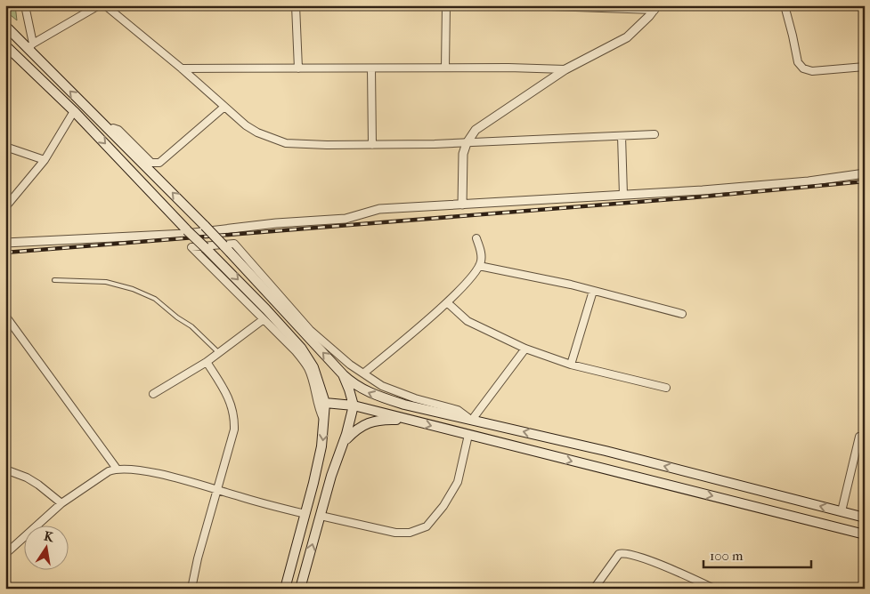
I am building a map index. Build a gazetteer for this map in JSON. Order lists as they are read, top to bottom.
{
  "scale_bar": "100 m",
  "north": "top"
}
